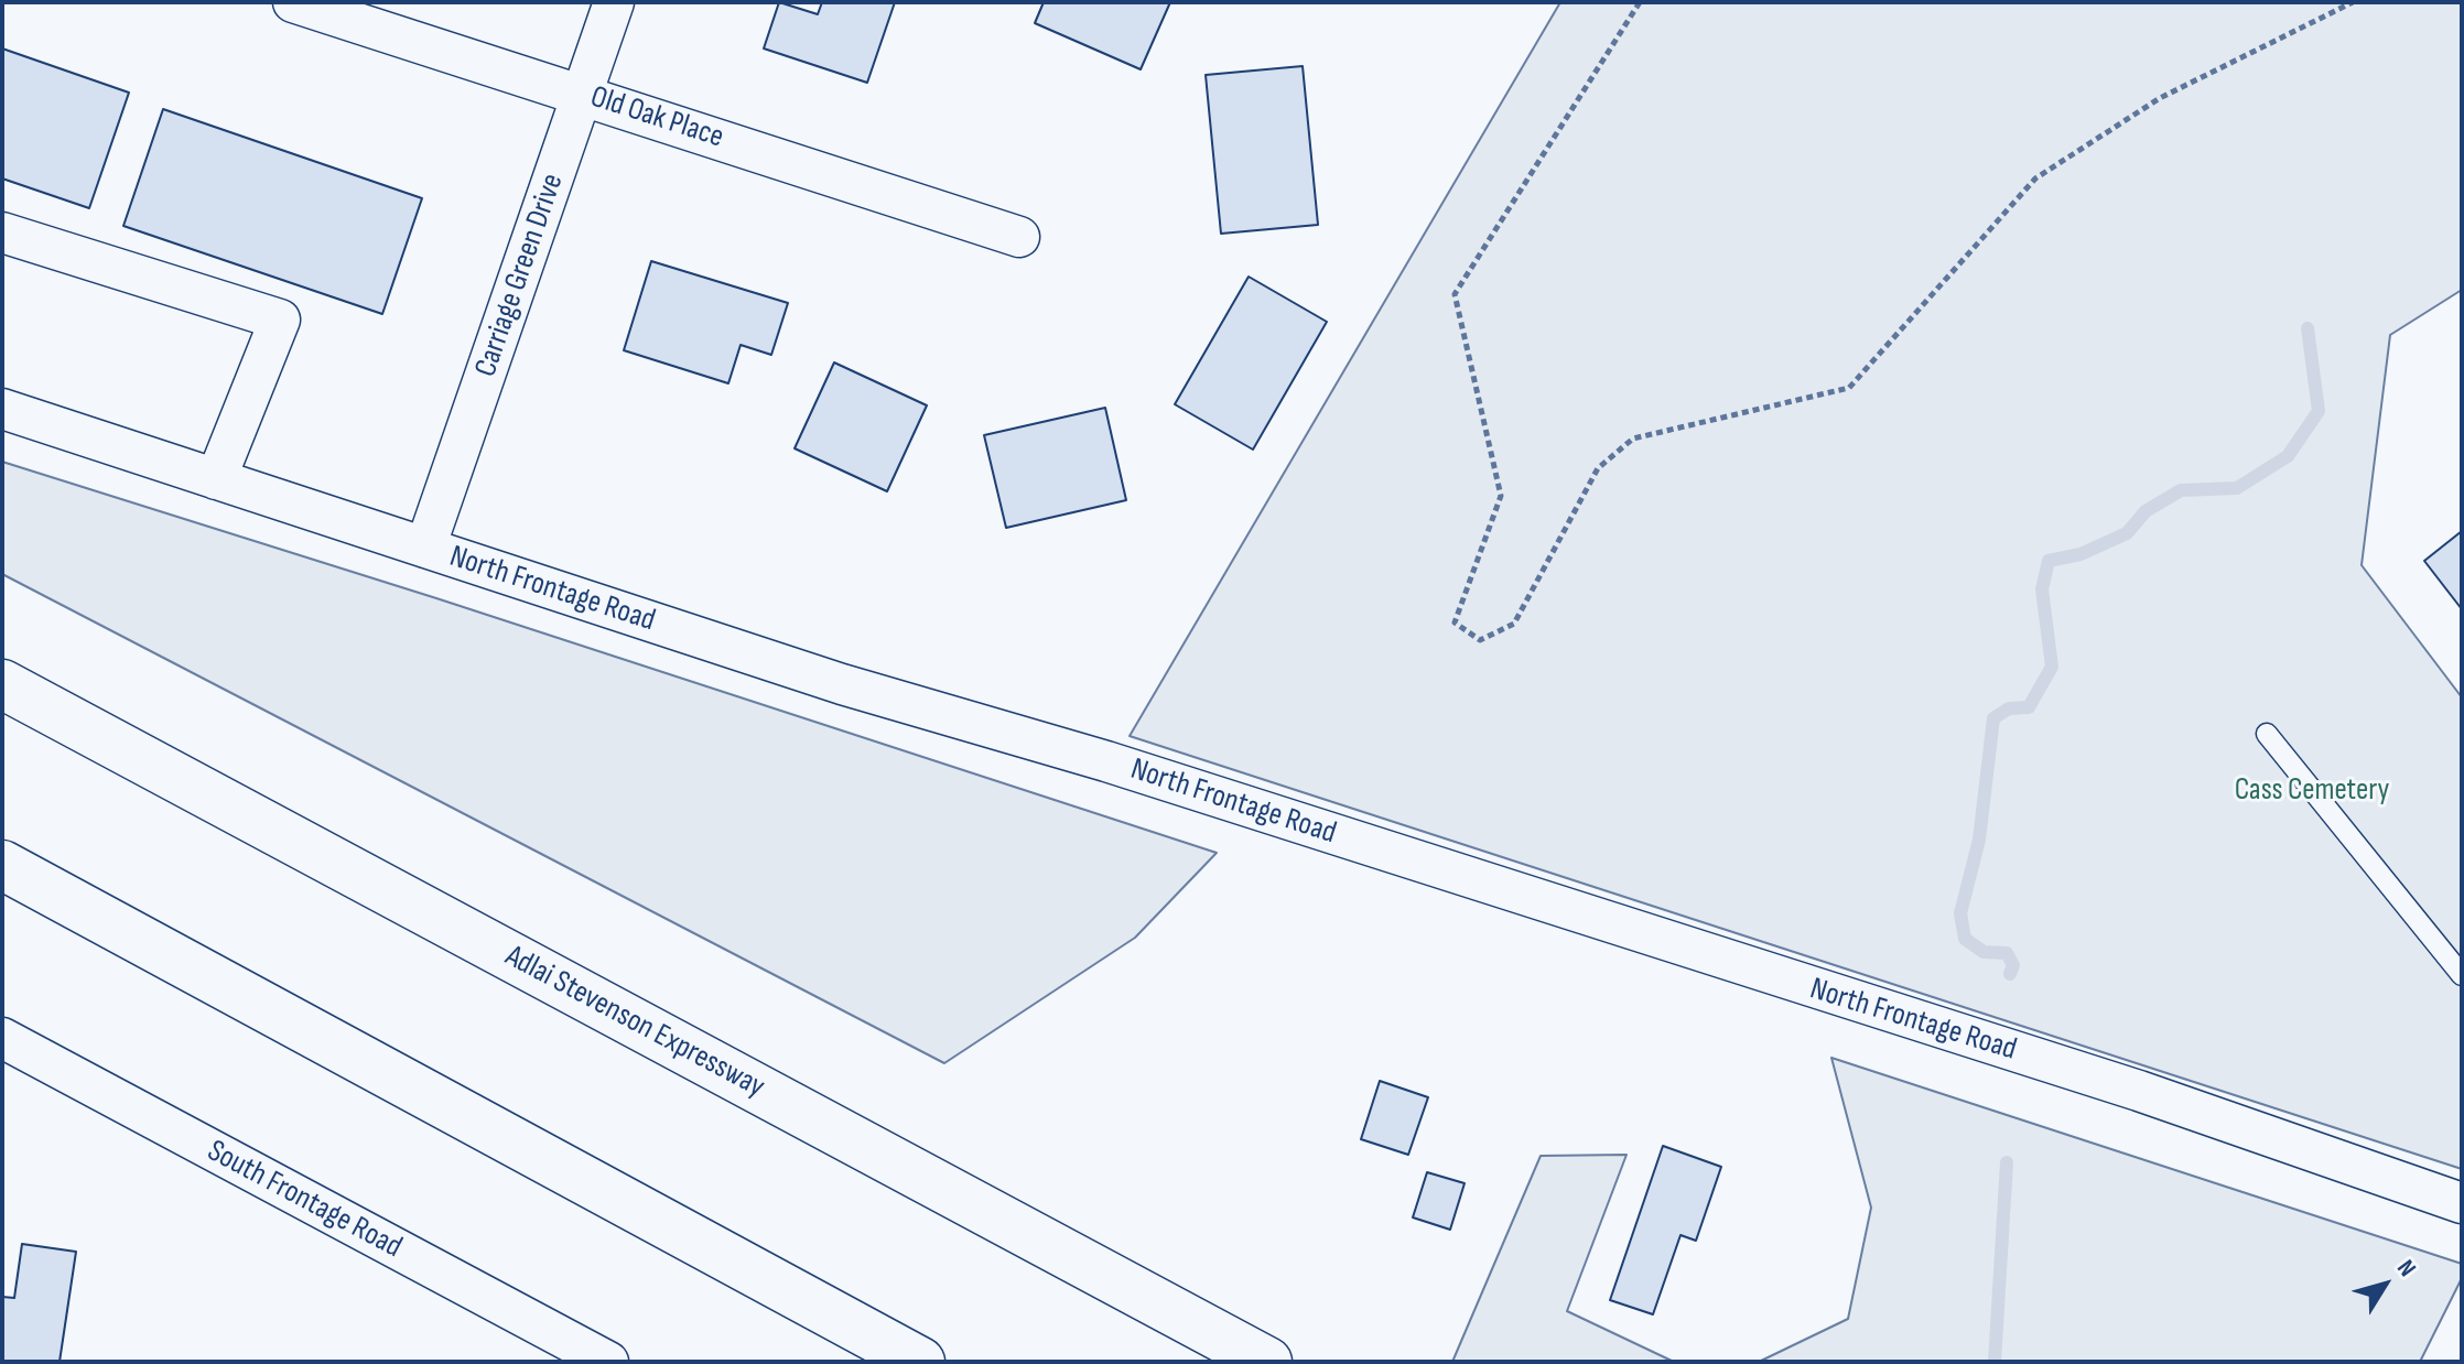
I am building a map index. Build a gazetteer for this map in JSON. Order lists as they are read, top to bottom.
{
  "streets": {
    "highway": ["Adlai Stevenson Expressway"],
    "street": [
      "Old Oak Place",
      "Carriage Green Drive",
      "North Frontage Road",
      "South Frontage Road"
    ]
  },
  "crossings": [
    ["Old Oak Place", "Carriage Green Drive"],
    ["Carriage Green Drive", "North Frontage Road"]
  ],
  "parks": ["Cass Cemetery"],
  "north": "top right"
}
